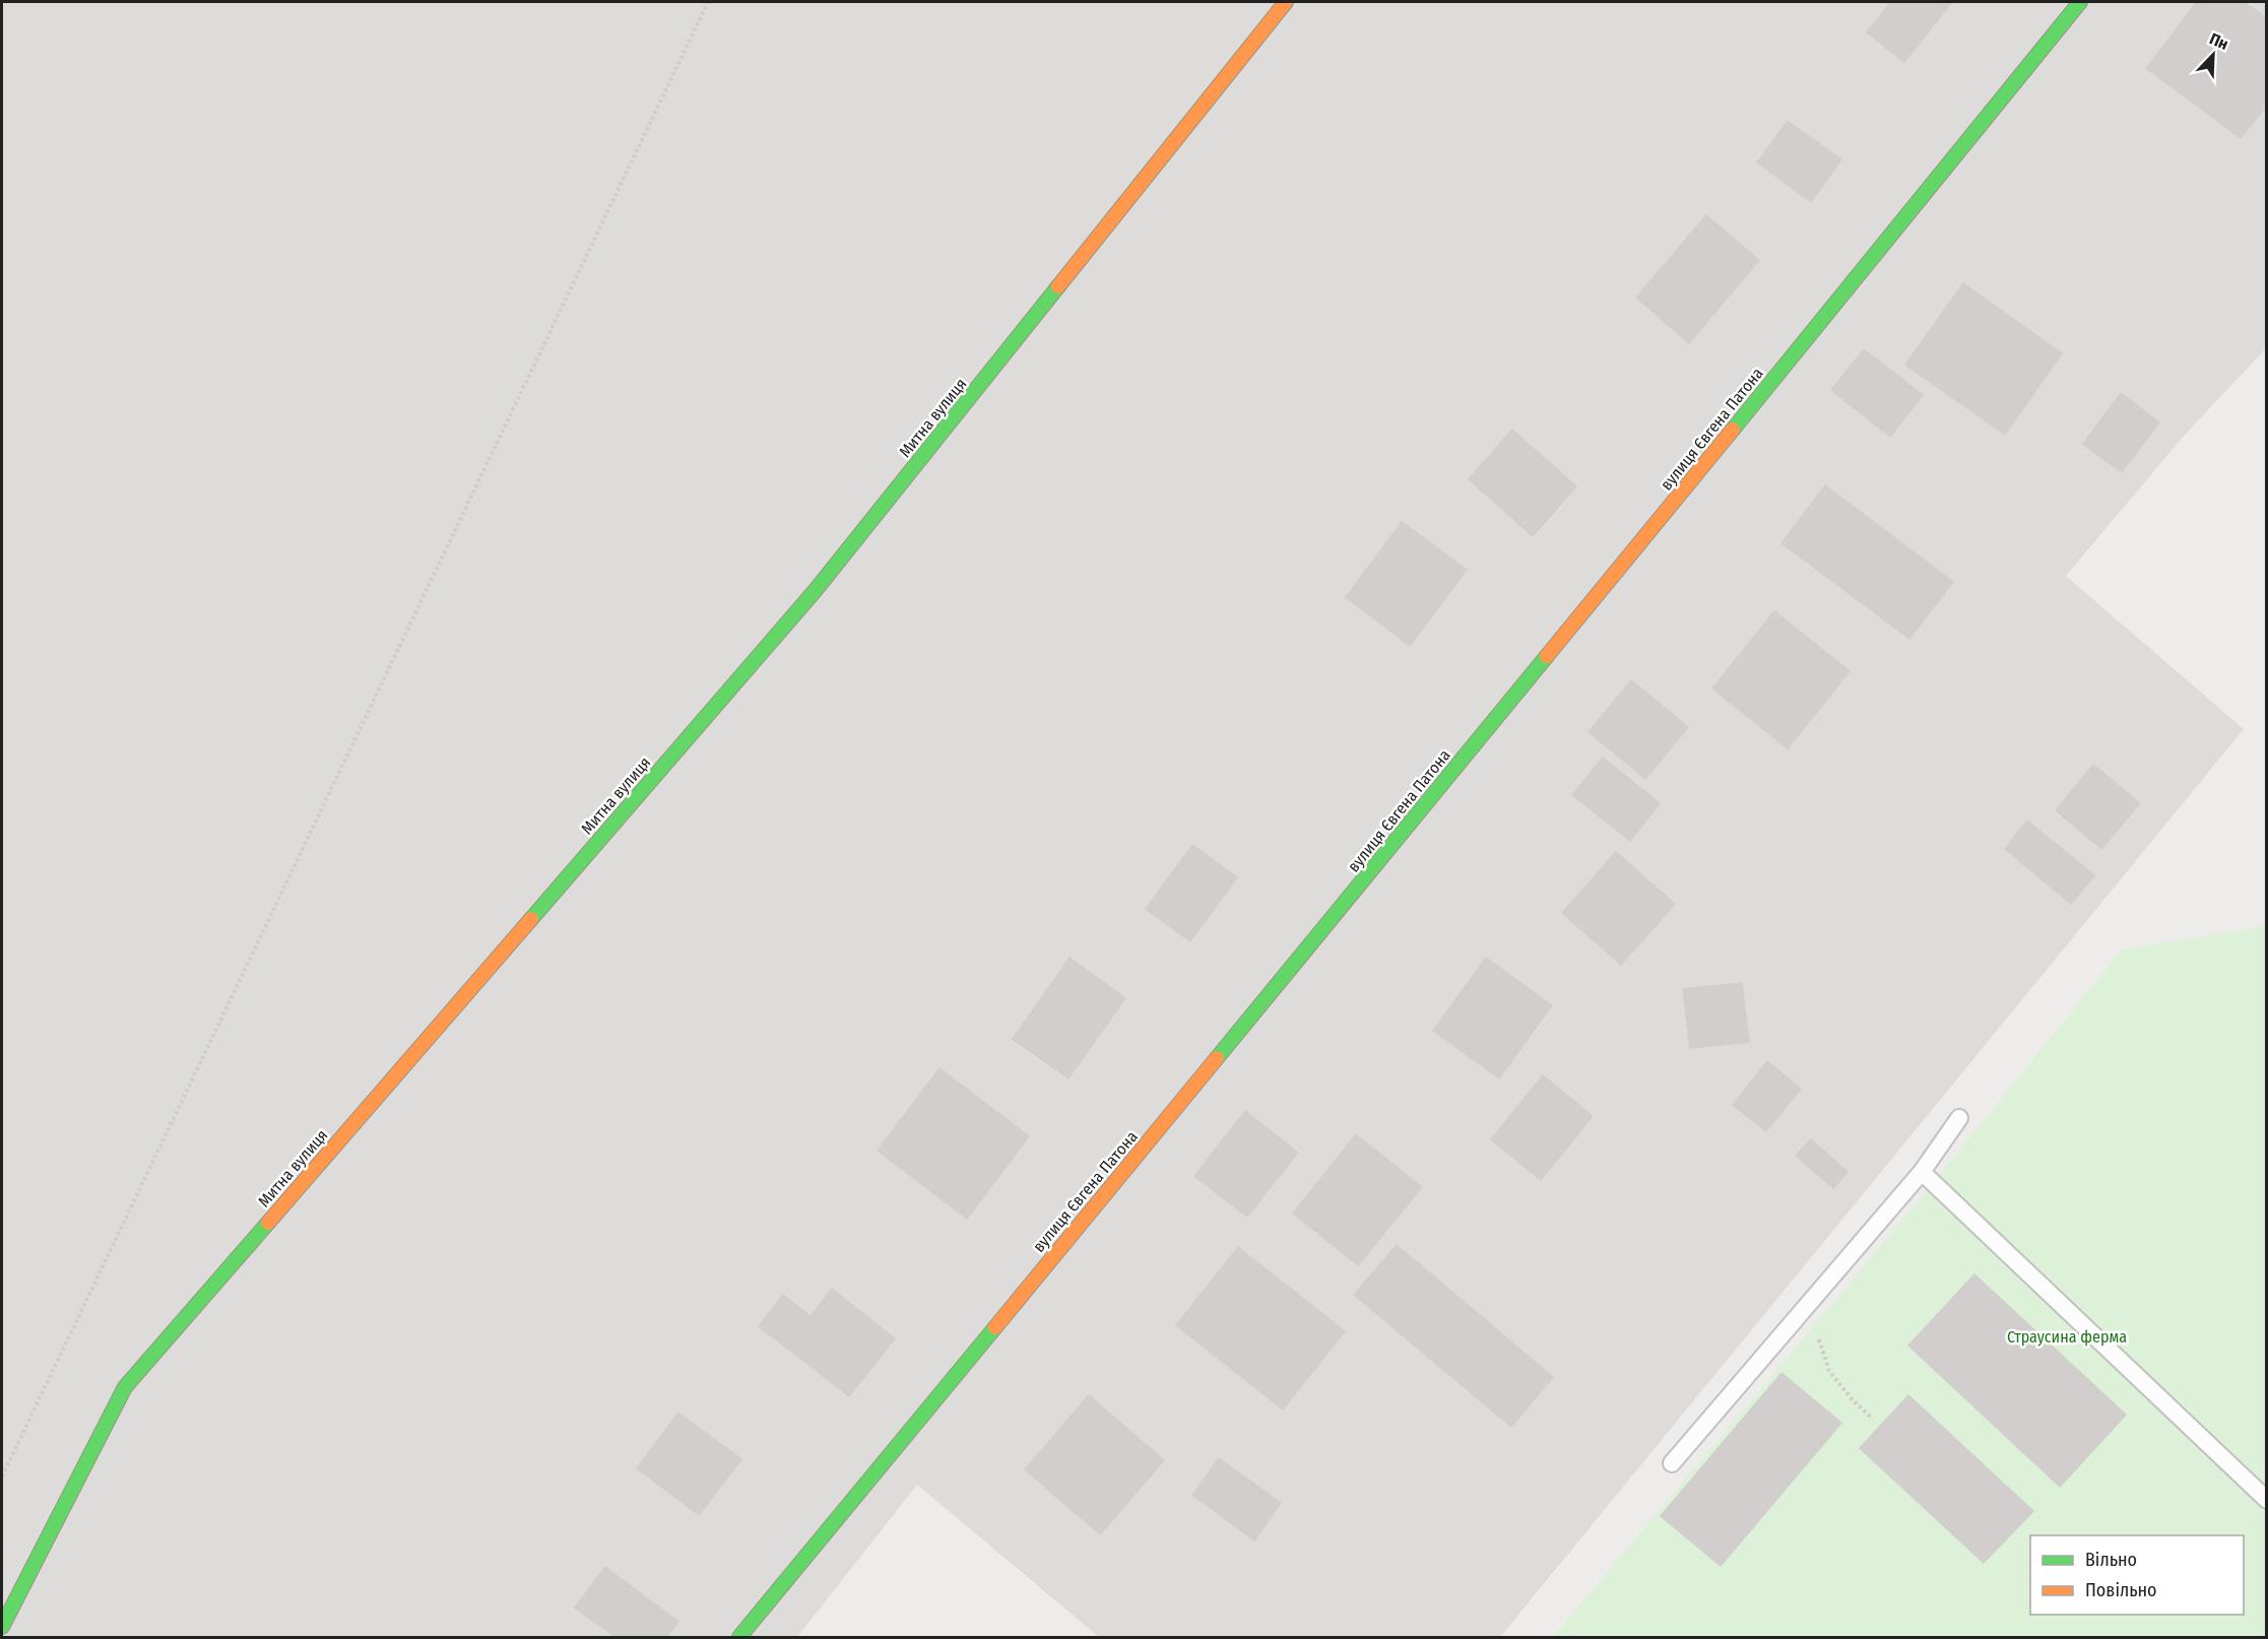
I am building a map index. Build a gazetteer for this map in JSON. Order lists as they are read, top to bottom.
{
  "streets": {
    "street": ["Митна вулиця", "вулиця Євгена Патона"]
  },
  "parks": ["Страусина ферма"],
  "legend": ["Вільно", "Повільно"],
  "north": "top right"
}
